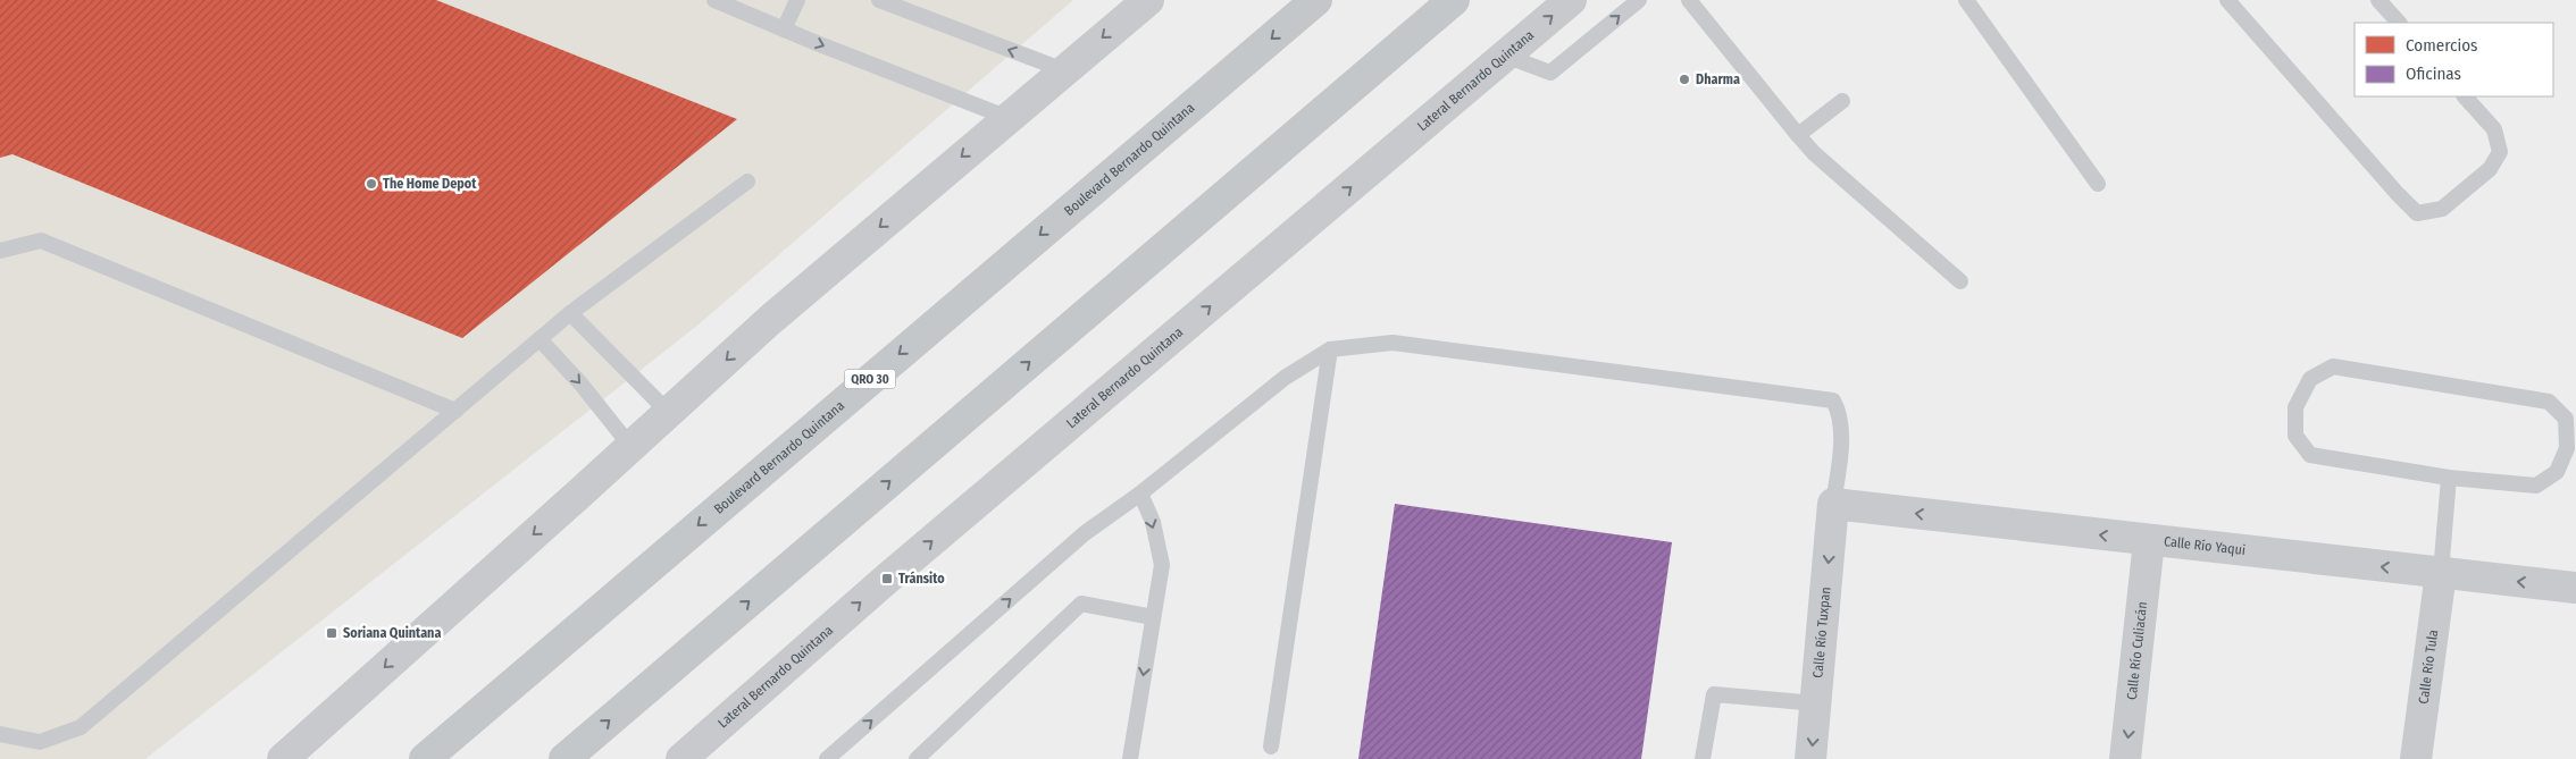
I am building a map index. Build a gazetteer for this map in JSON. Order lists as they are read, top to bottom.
{
  "streets": {
    "main road": ["Boulevard Bernardo Quintana", "QRO 30"],
    "street": [
      "Lateral Bernardo Quintana",
      "Calle Río Yaqui",
      "Calle Río Tuxpan",
      "Calle Río Culiacán",
      "Calle Río Tula"
    ]
  },
  "crossings": [
    ["Calle Río Yaqui", "Calle Río Tuxpan"],
    ["Calle Río Yaqui", "Calle Río Culiacán"],
    ["Calle Río Yaqui", "Calle Río Tula"]
  ],
  "one_way": ["Calle Río Yaqui", "Calle Río Tuxpan", "Calle Río Culiacán"],
  "places": {
    "other": ["Dharma", "The Home Depot"],
    "transit": ["Tránsito", "Soriana Quintana"]
  },
  "legend": ["Comercios", "Oficinas"]
}
